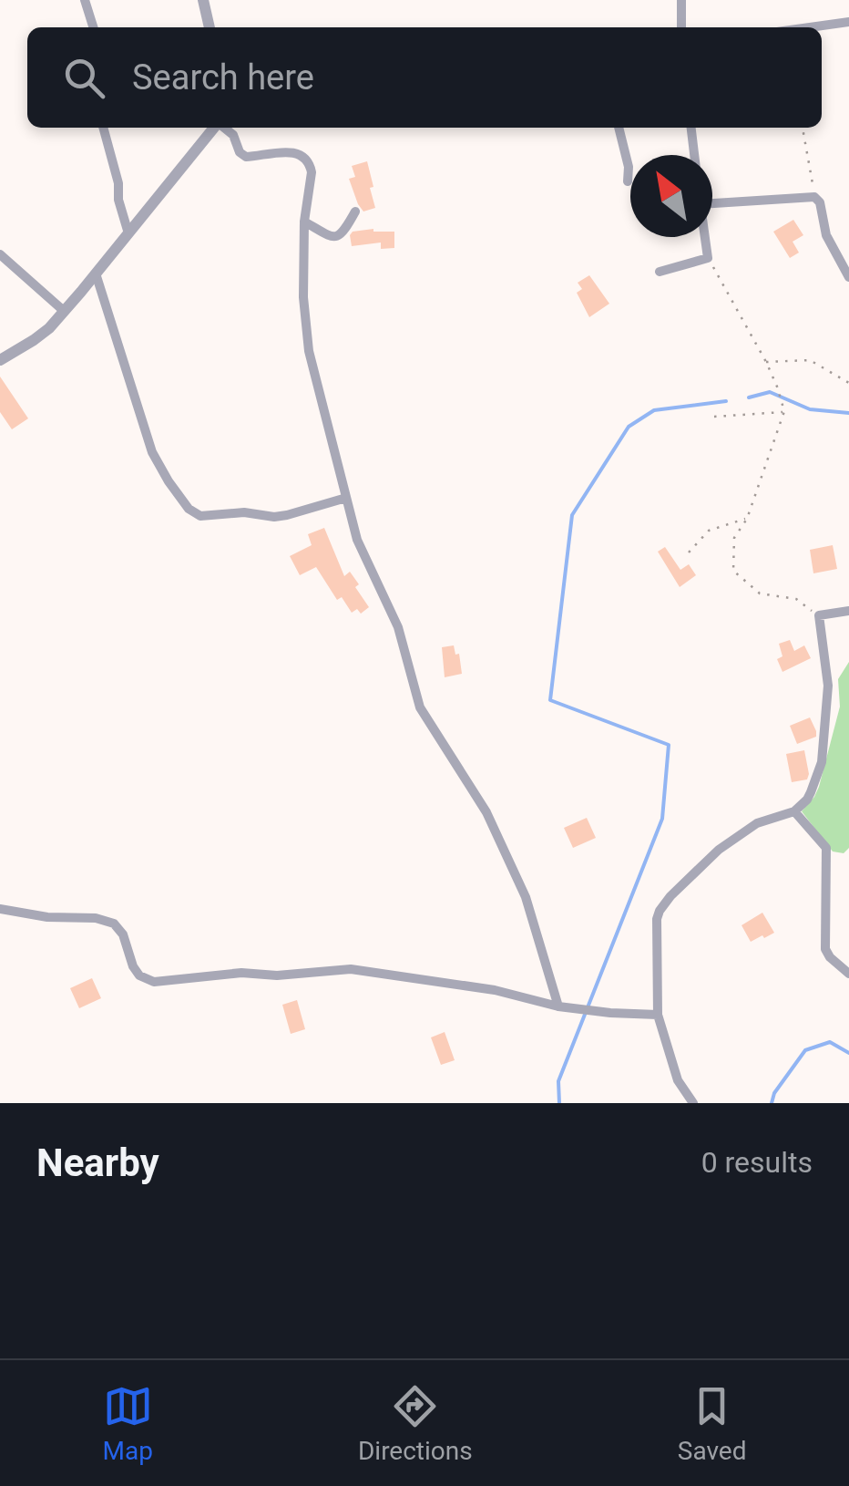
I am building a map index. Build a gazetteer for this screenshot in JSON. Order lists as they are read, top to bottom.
{
  "north": "top left",
  "page": {
    "search": "Search here",
    "heading": ["Nearby", "0 results"],
    "nav": ["Map", "Directions", "Saved"]
  }
}
